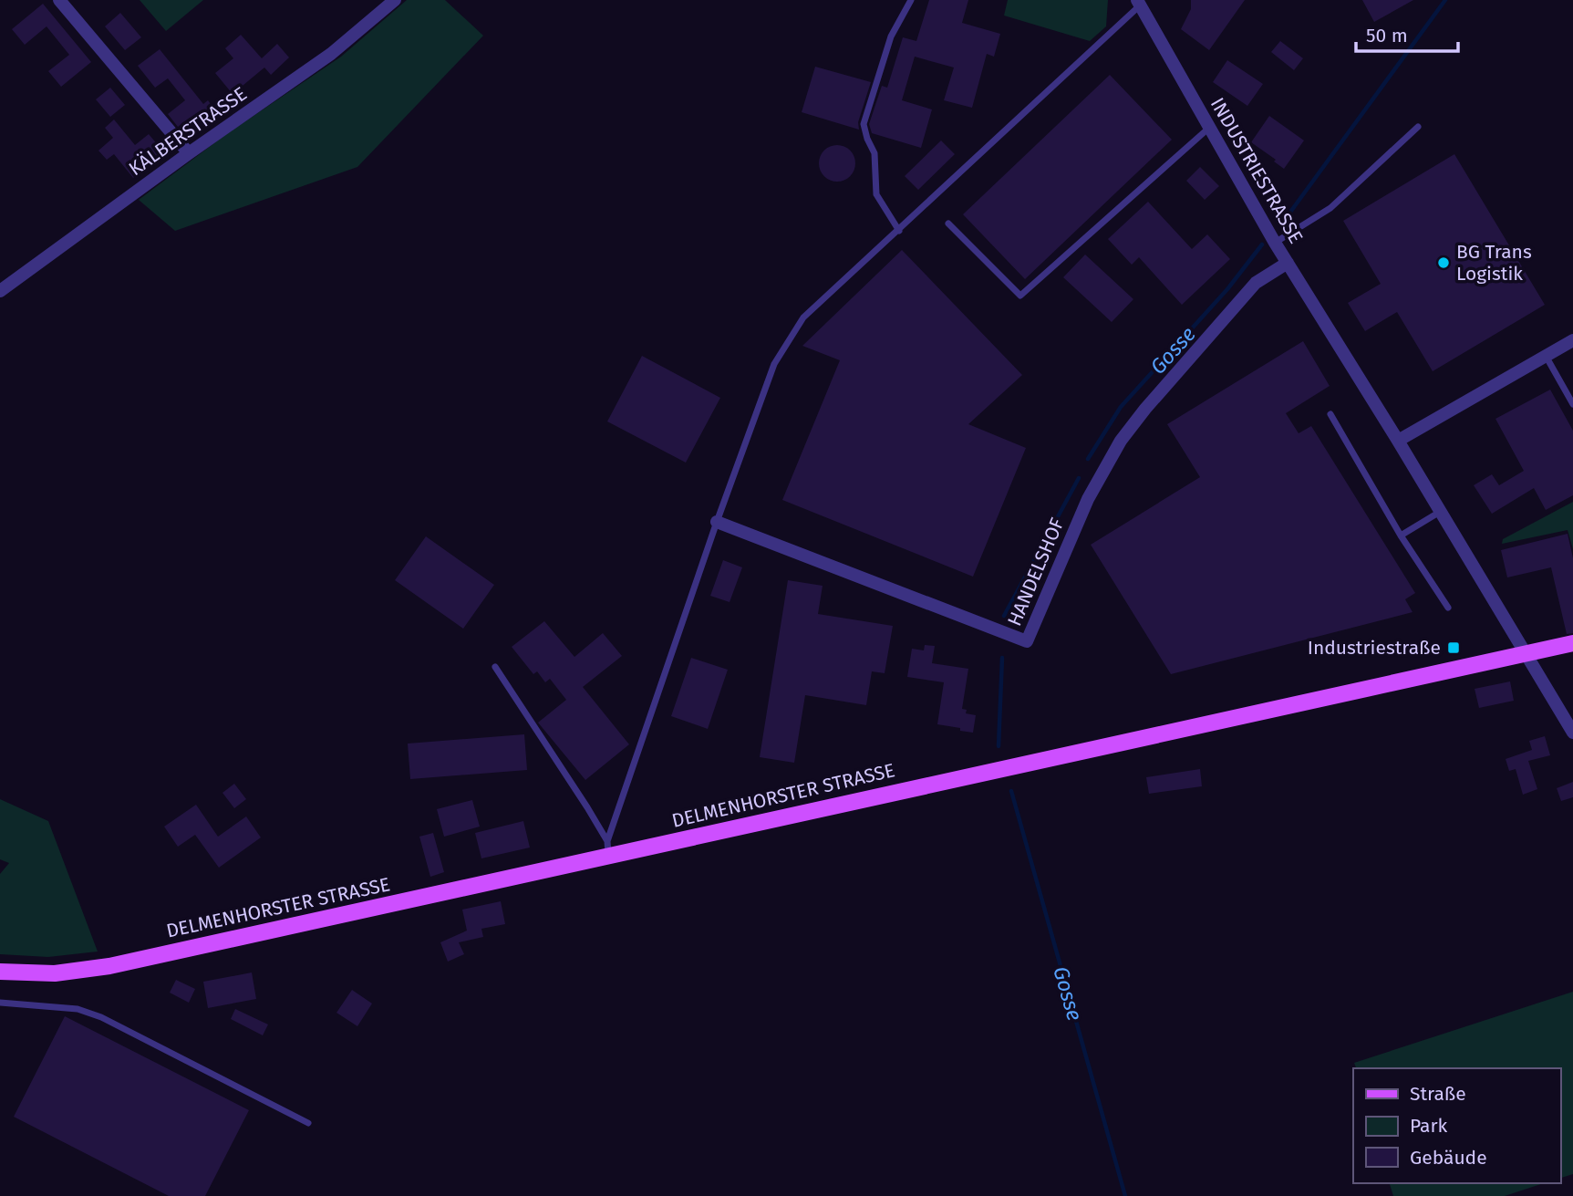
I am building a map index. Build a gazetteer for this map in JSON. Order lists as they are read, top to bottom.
{
  "streets": {
    "main road": ["DELMENHORSTER STRASSE"],
    "street": ["KÄLBERSTRASSE", "INDUSTRIESTRASSE", "HANDELSHOF"]
  },
  "crossings": [
    ["INDUSTRIESTRASSE", "HANDELSHOF"],
    ["INDUSTRIESTRASSE", "DELMENHORSTER STRASSE"]
  ],
  "water": ["Gosse"],
  "places": {
    "other": ["BG Trans Logistik"],
    "transit": ["Industriestraße"]
  },
  "legend": ["Straße", "Park", "Gebäude"],
  "scale_bar": "50 m"
}
